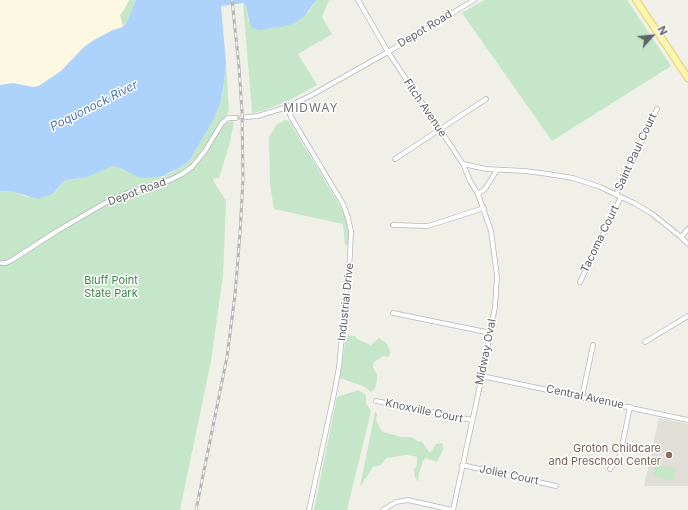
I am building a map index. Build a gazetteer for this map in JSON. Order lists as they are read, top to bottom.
{
  "streets": {
    "street": [
      "Depot Road",
      "Fitch Avenue",
      "Saint Paul Court",
      "Tacoma Court",
      "Industrial Drive",
      "Midway Oval",
      "Central Avenue",
      "Knoxville Court",
      "Joliet Court"
    ]
  },
  "crossings": [
    ["Depot Road", "Fitch Avenue"],
    ["Depot Road", "Industrial Drive"],
    ["Fitch Avenue", "Midway Oval"],
    ["Midway Oval", "Central Avenue"],
    ["Midway Oval", "Knoxville Court"],
    ["Midway Oval", "Joliet Court"]
  ],
  "districts": ["MIDWAY"],
  "water": ["Poquonock River"],
  "parks": ["Bluff Point State Park"],
  "places": ["Groton Childcare and Preschool Center"],
  "north": "top right"
}
